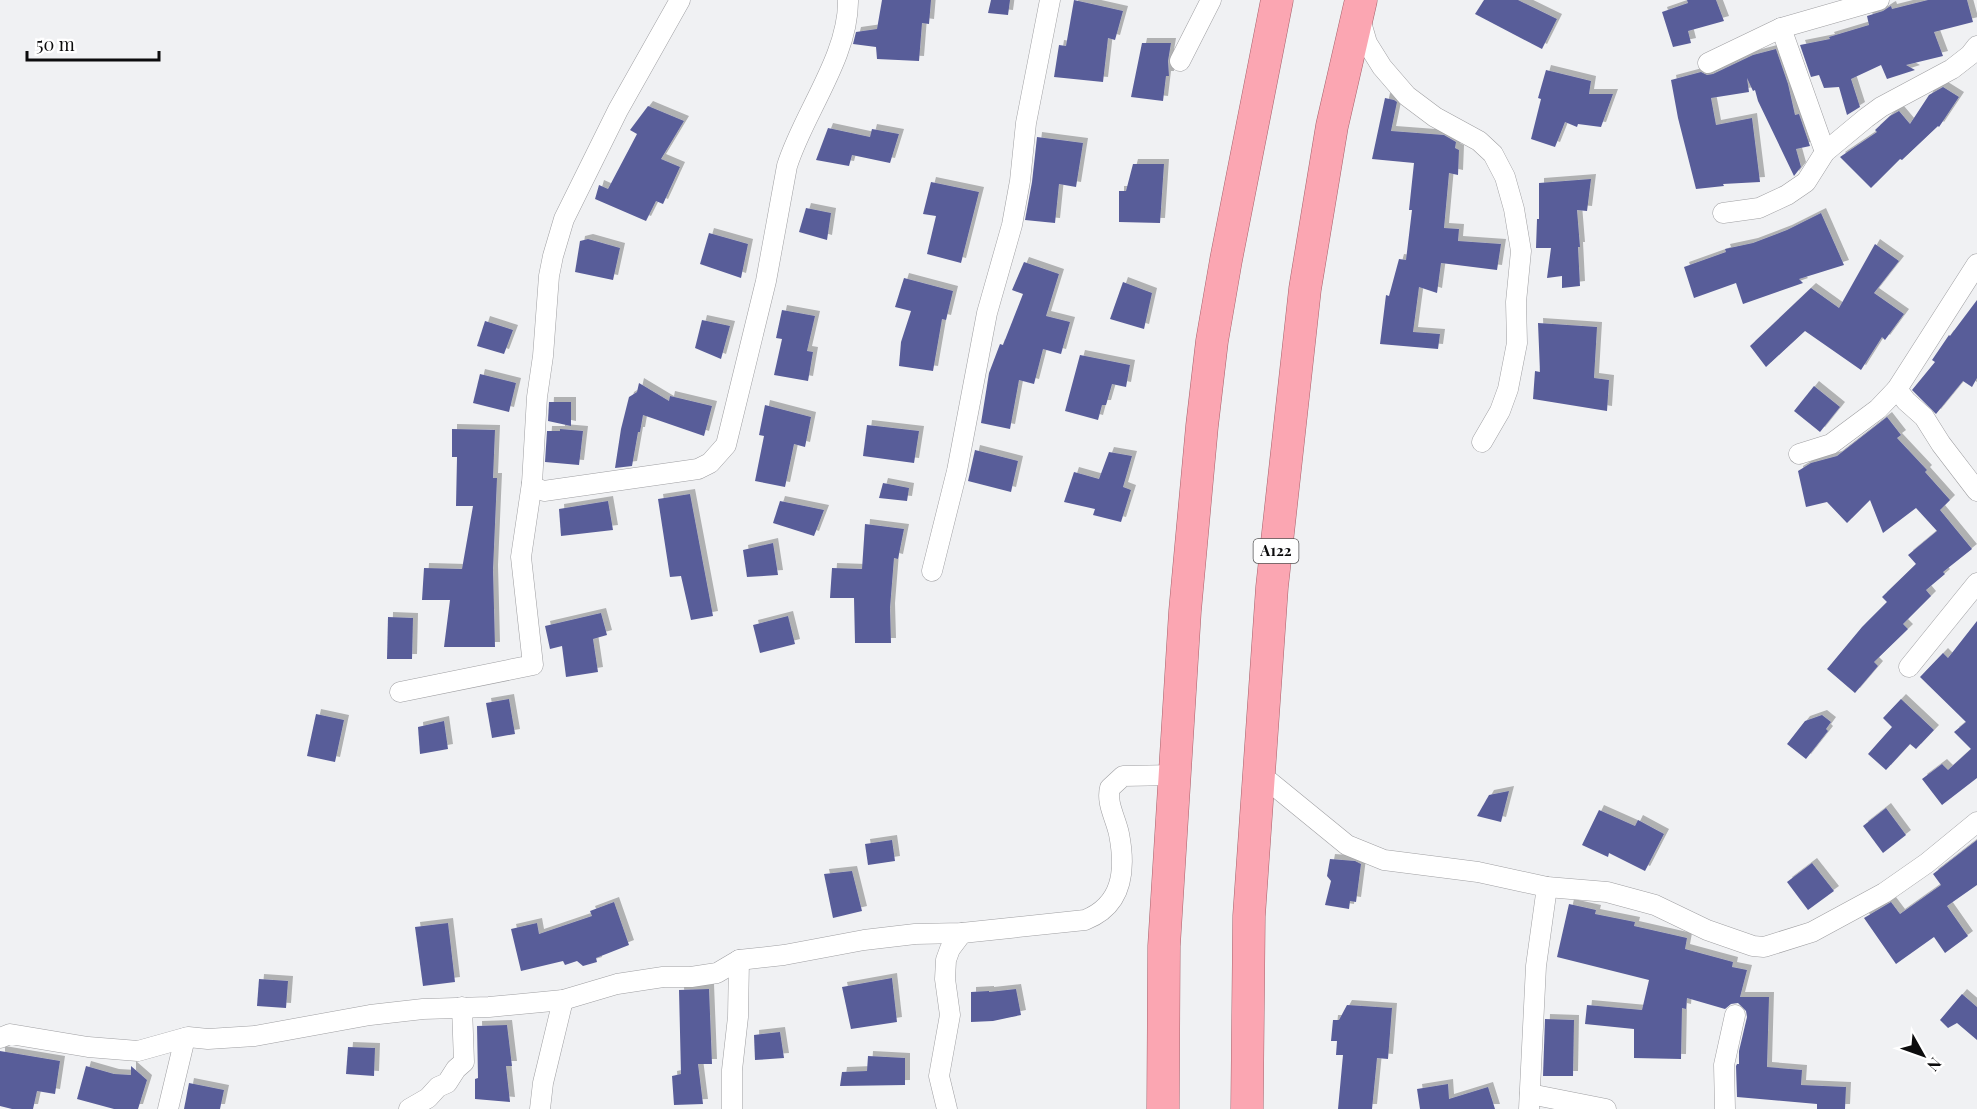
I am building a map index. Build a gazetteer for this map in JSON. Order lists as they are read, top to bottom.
{
  "streets": {
    "highway": ["A122"]
  },
  "scale_bar": "50 m",
  "north": "bottom right"
}
